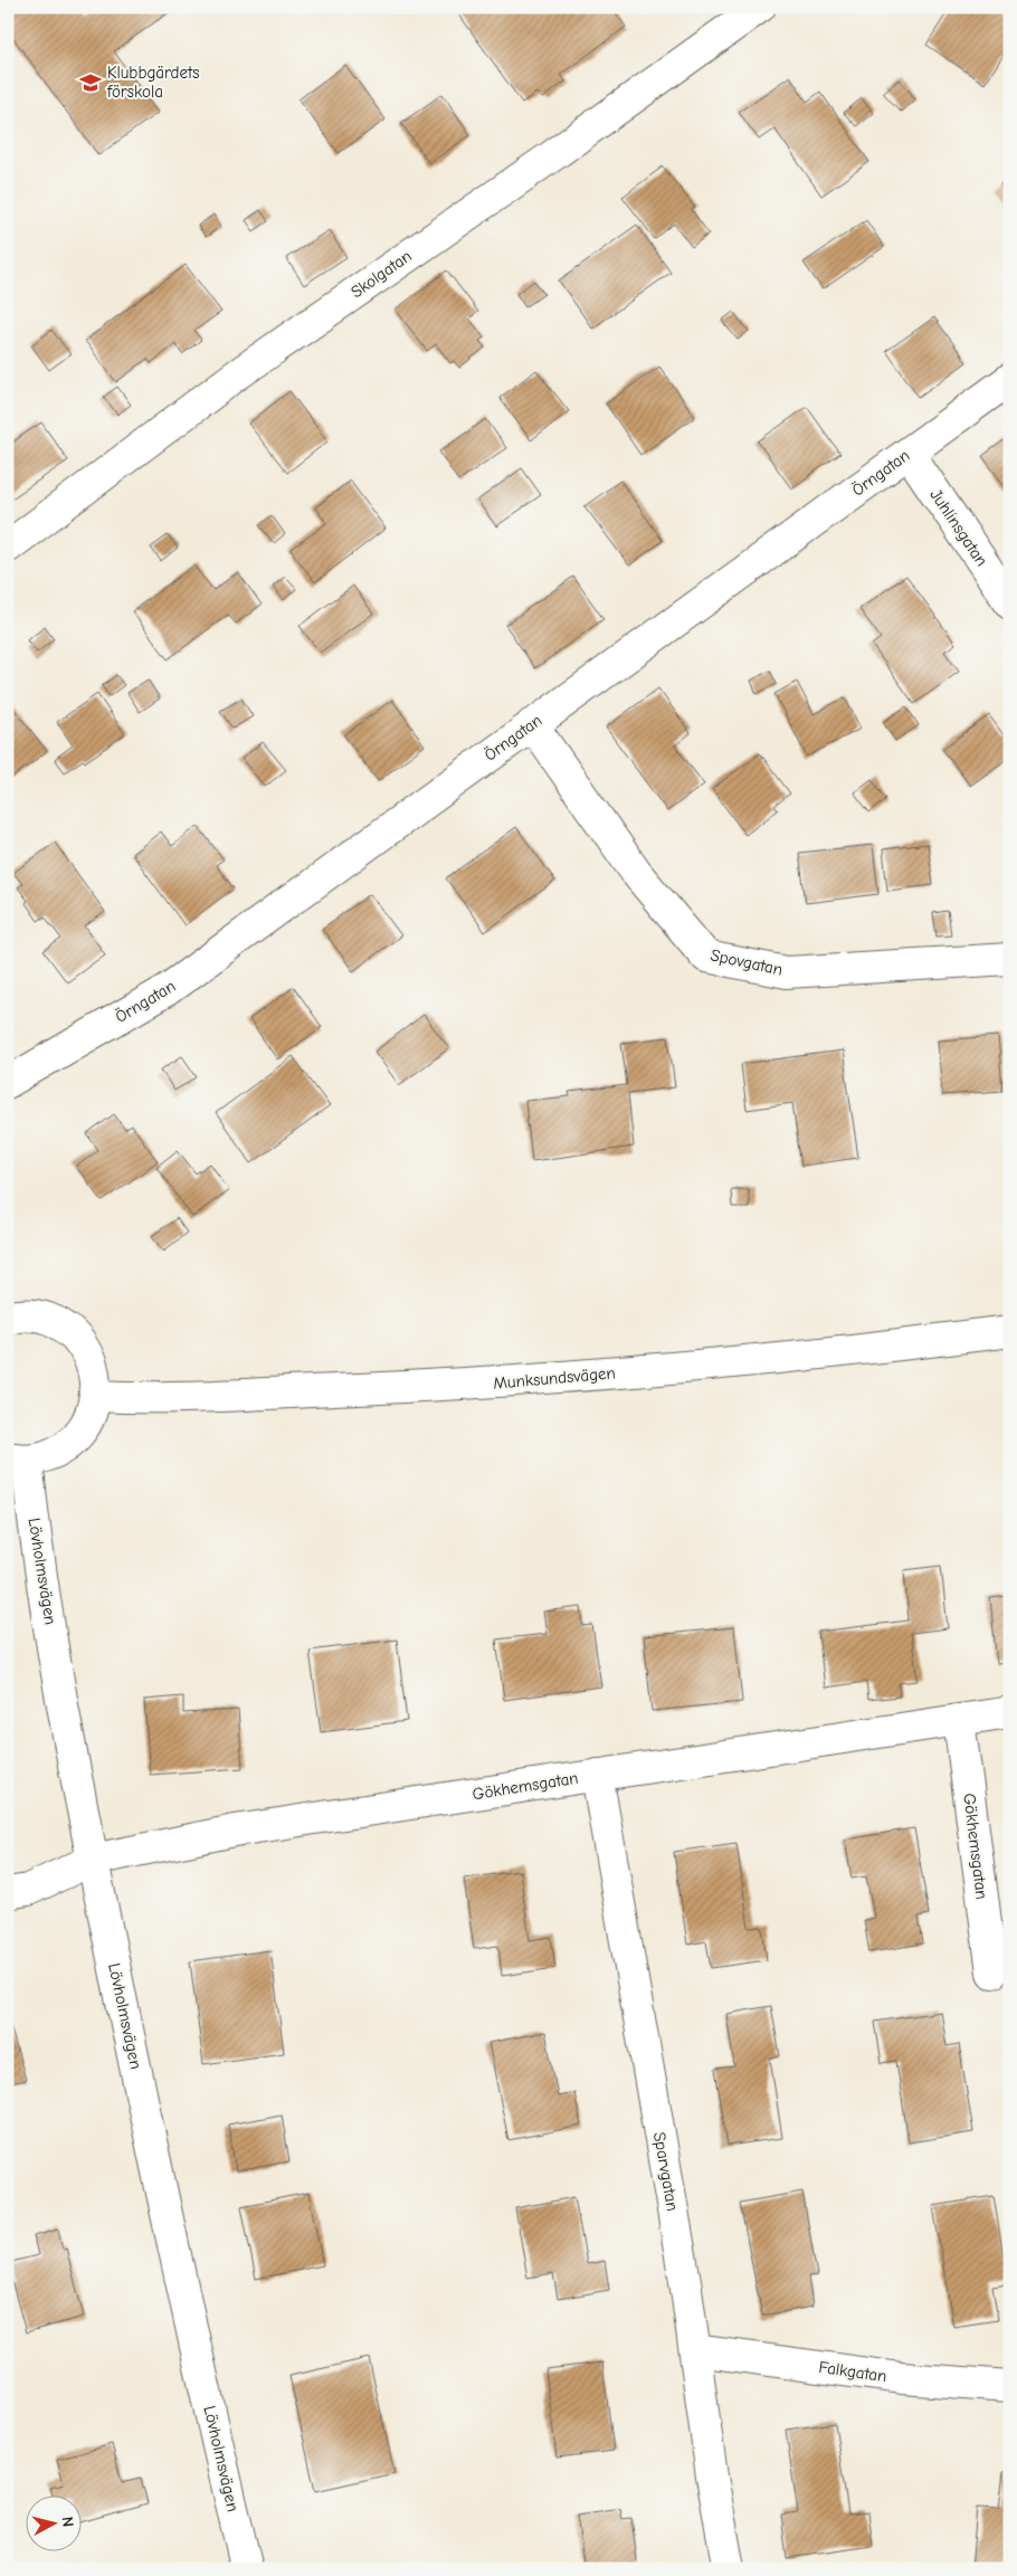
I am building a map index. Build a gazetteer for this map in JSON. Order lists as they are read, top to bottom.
{
  "streets": {
    "street": [
      "Skolgatan",
      "Örngatan",
      "Juhlinsgatan",
      "Spovgatan",
      "Munksundsvägen",
      "Lövholmsvägen",
      "Gökhemsgatan",
      "Sparvgatan",
      "Falkgatan"
    ]
  },
  "crossings": [
    ["Örngatan", "Juhlinsgatan"],
    ["Örngatan", "Spovgatan"],
    ["Lövholmsvägen", "Gökhemsgatan"],
    ["Gökhemsgatan", "Sparvgatan"],
    ["Sparvgatan", "Falkgatan"]
  ],
  "places": {
    "school or university": ["Klubbgärdets förskola"]
  },
  "north": "right"
}
